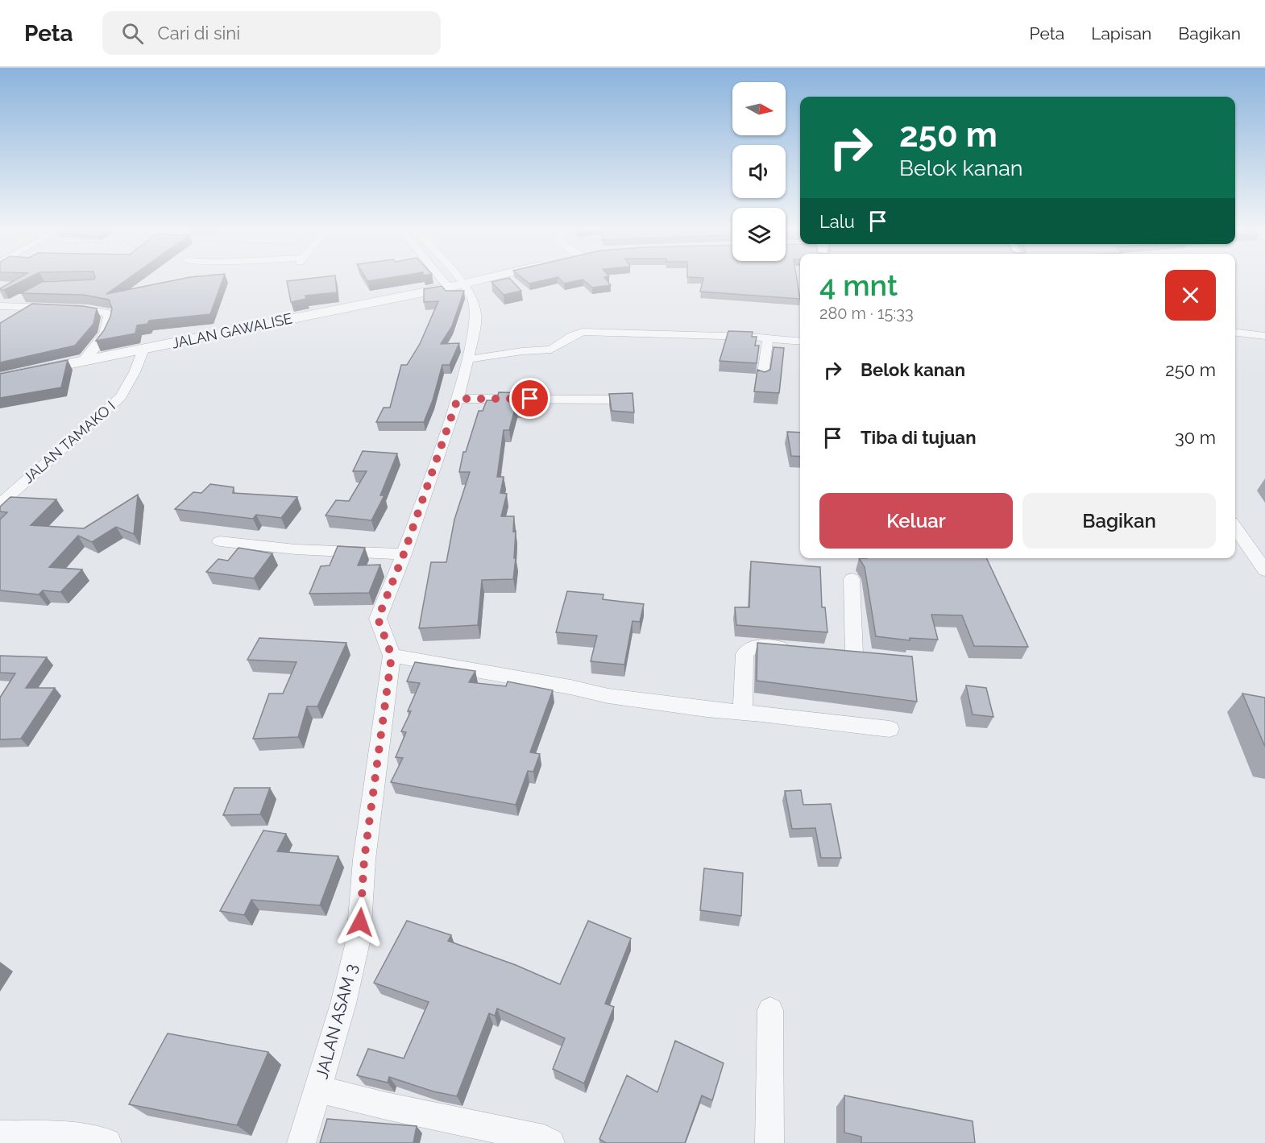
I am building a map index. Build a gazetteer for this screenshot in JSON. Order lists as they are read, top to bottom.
{
  "streets": {
    "street": ["JALAN GAWALISE", "JALAN TAMAKO I", "JALAN ASAM 3"]
  },
  "crossings": [
    ["JALAN GAWALISE", "JALAN TAMAKO I"],
    ["JALAN GAWALISE", "JALAN ASAM 3"]
  ],
  "north": "right",
  "page": {
    "header": "Peta",
    "search": "Cari di sini",
    "nav": ["Peta", "Lapisan", "Bagikan"],
    "turn": ["250 m", "Belok kanan"],
    "then": "Lalu",
    "heading": ["4 mnt", "280 m · 15:33"],
    "list": [
      {
        "name": "Belok kanan",
        "value": "250 m"
      },
      {
        "name": "Tiba di tujuan",
        "value": "30 m"
      }
    ],
    "buttons": ["Keluar", "Bagikan"]
  }
}
